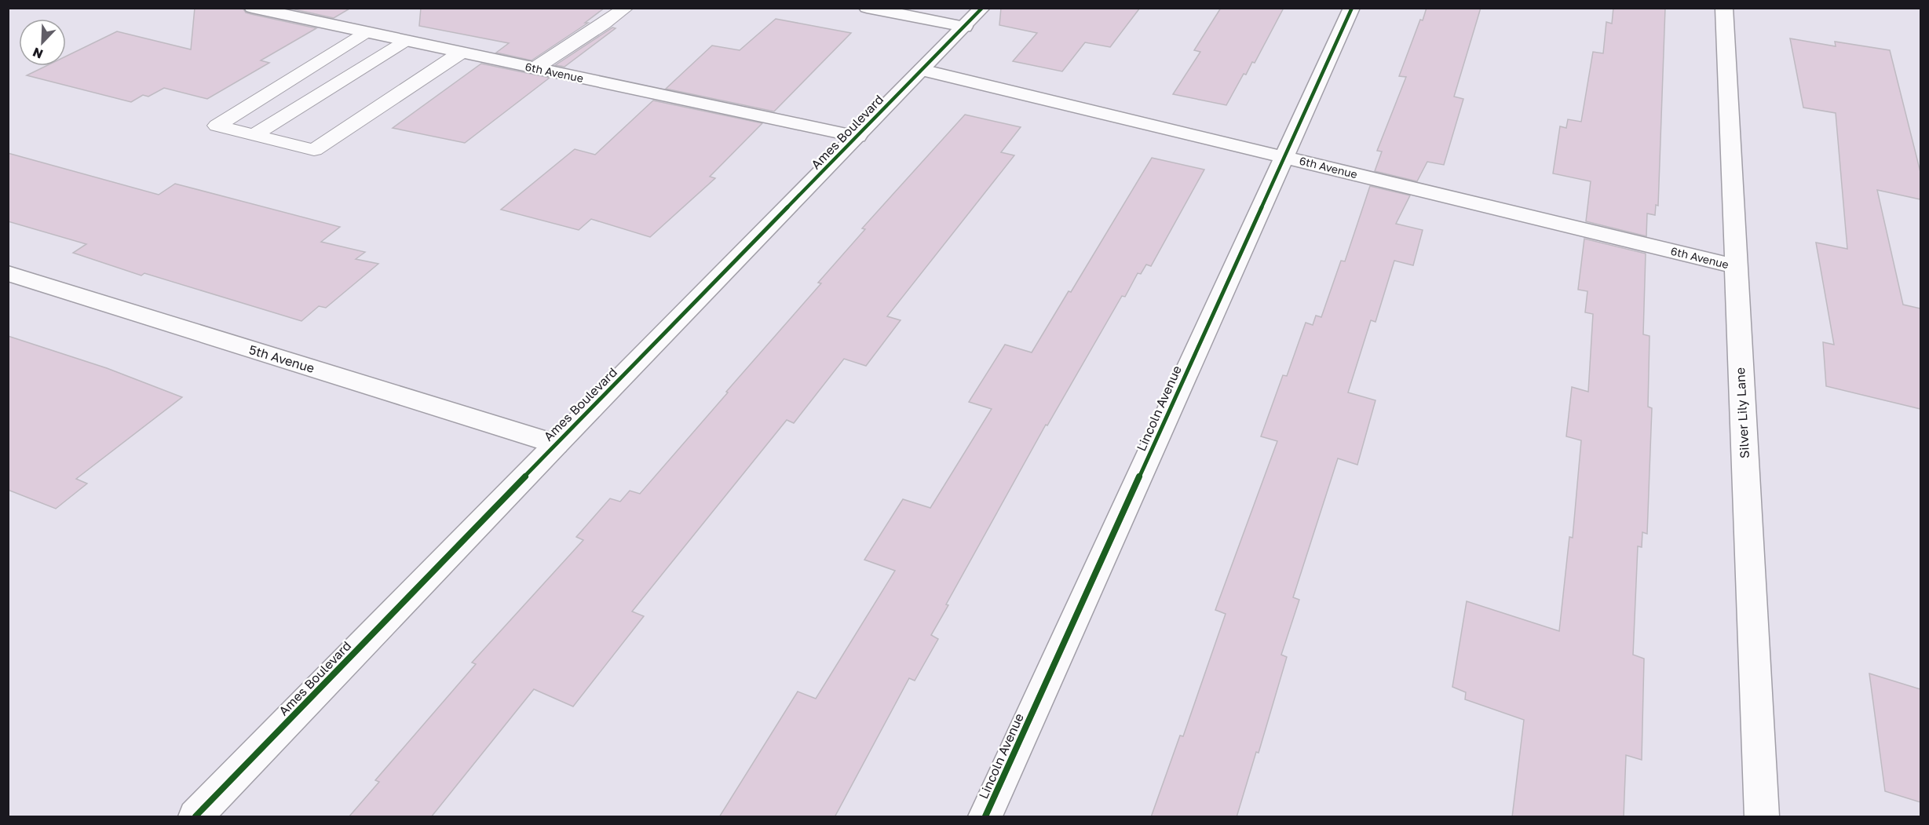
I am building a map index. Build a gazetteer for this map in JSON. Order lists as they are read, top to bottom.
{
  "streets": {
    "street": [
      "6th Avenue",
      "Ames Boulevard",
      "5th Avenue",
      "Lincoln Avenue",
      "Silver Lily Lane"
    ]
  },
  "crossings": [
    ["6th Avenue", "Ames Boulevard"],
    ["6th Avenue", "Lincoln Avenue"],
    ["6th Avenue", "Silver Lily Lane"],
    ["Ames Boulevard", "5th Avenue"]
  ],
  "north": "bottom left"
}
